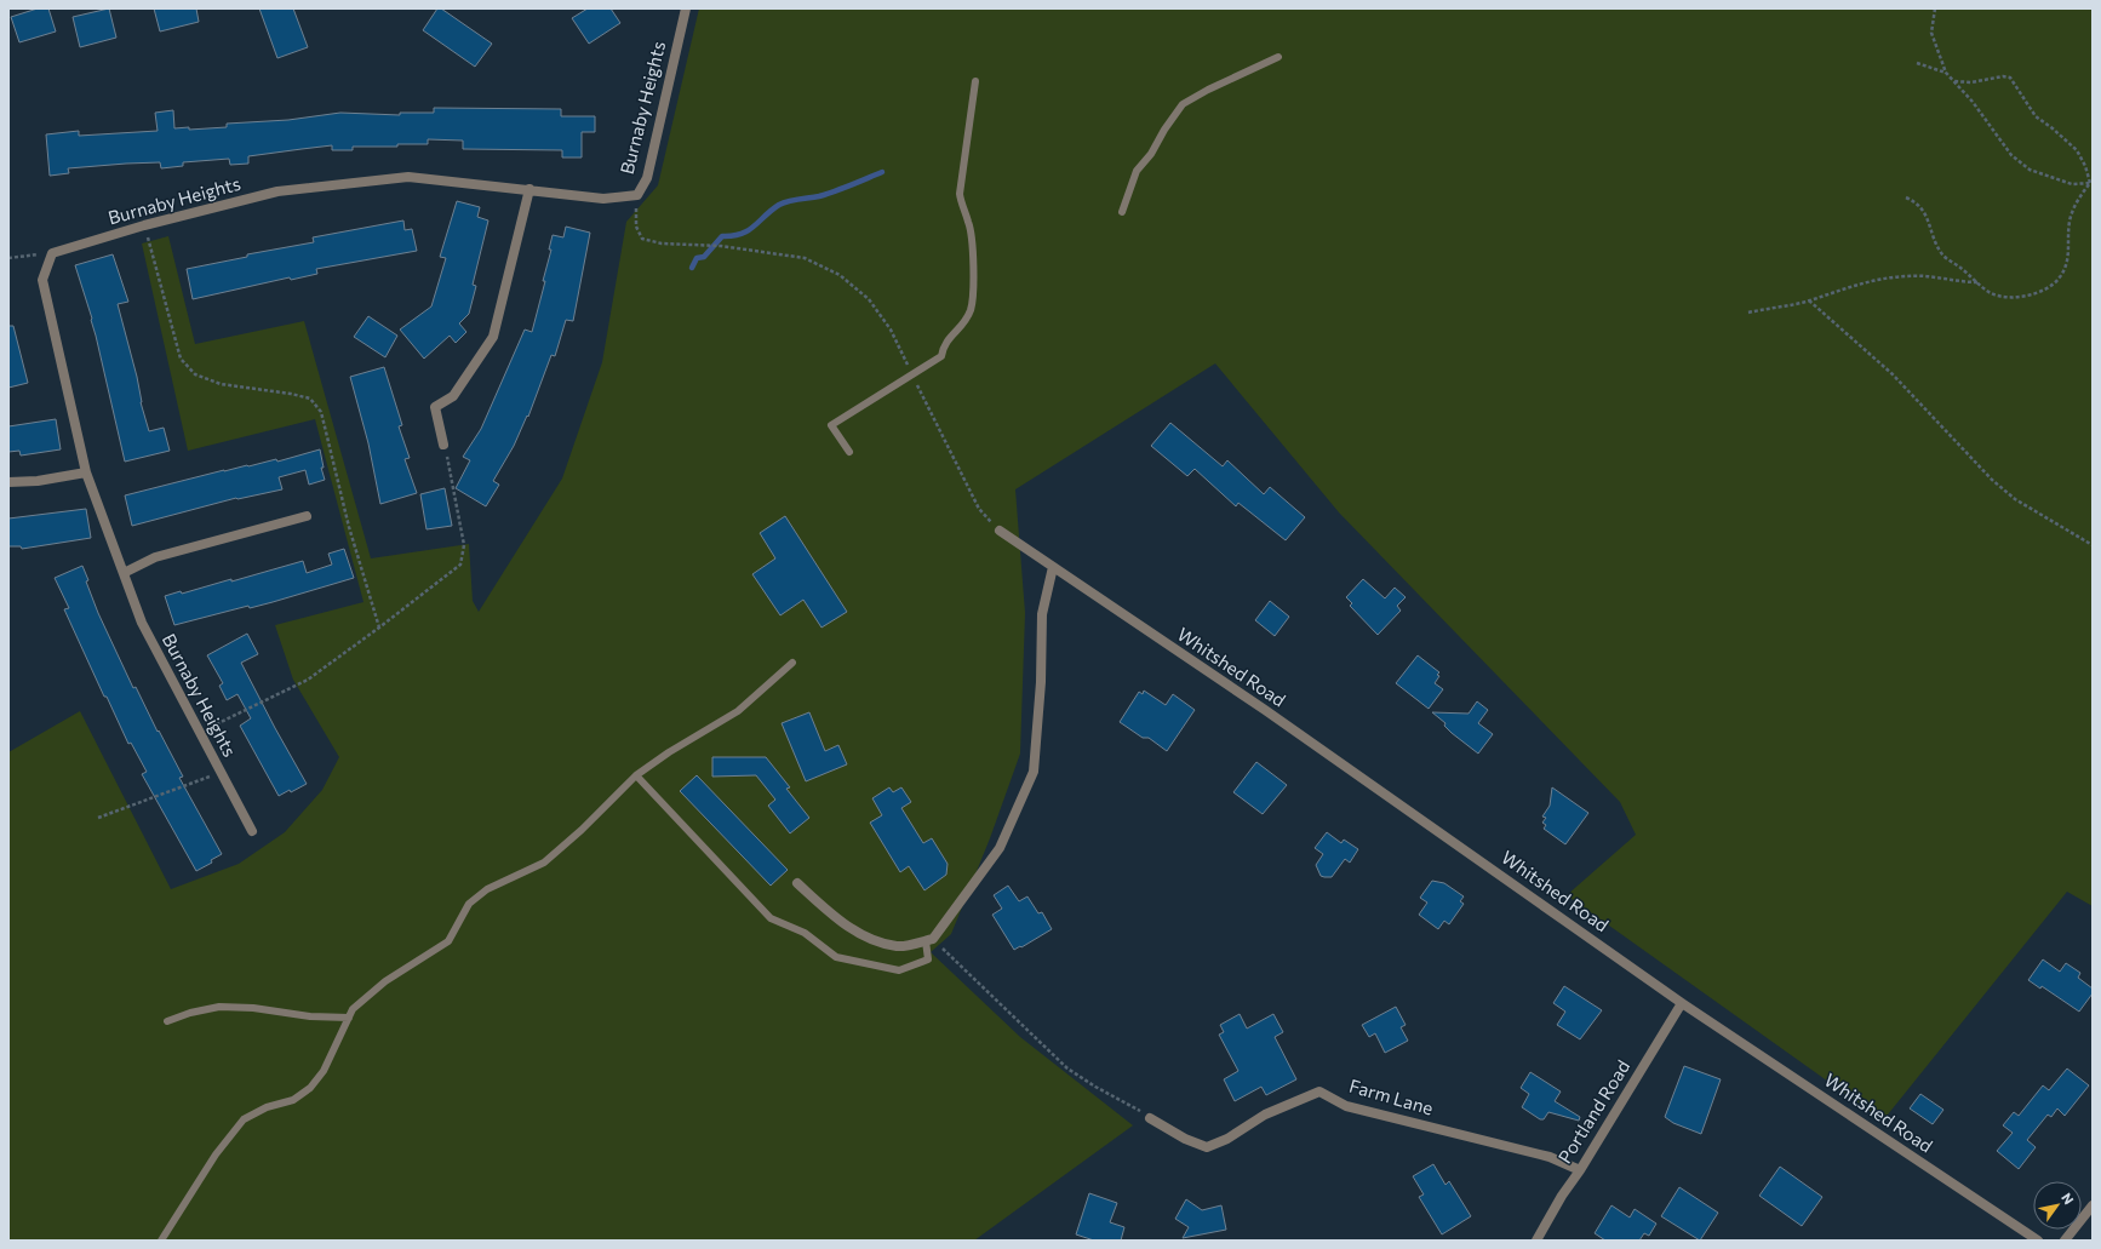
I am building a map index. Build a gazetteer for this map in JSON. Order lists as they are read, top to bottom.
{
  "streets": {
    "street": [
      "Burnaby Heights",
      "Whitshed Road",
      "Farm Lane",
      "Portland Road"
    ]
  },
  "crossings": [
    ["Whitshed Road", "Portland Road"],
    ["Farm Lane", "Portland Road"]
  ],
  "north": "top right"
}
